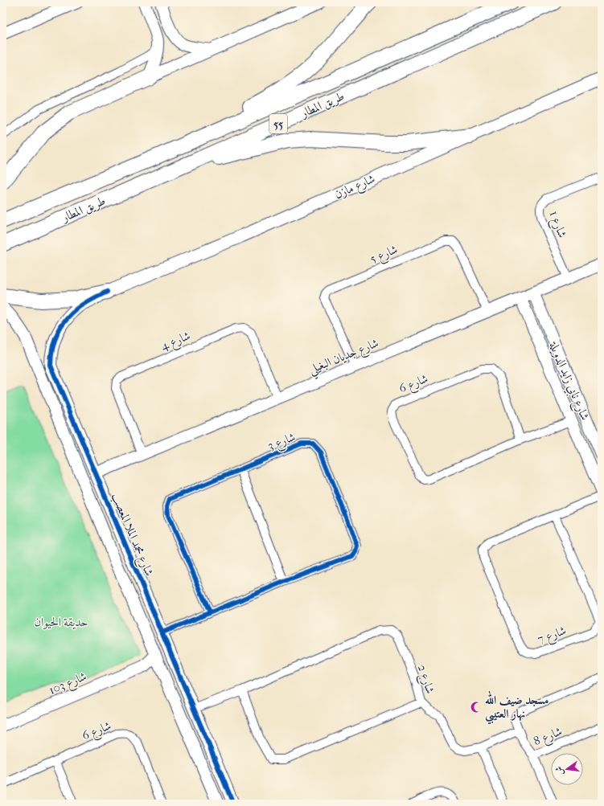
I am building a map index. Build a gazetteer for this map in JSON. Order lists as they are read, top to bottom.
{
  "streets": {
    "highway": ["طريق المطار", "55"],
    "main road": ["شارع مازن"],
    "street": [
      "شارع 1",
      "شارع 5",
      "شارع 4",
      "شارع جديان البغيلي",
      "شارع نابي زايد الدويلة",
      "شارع 6",
      "شارع 3",
      "شارع محمد الملا المعصب",
      "شارع 7",
      "شارع 2",
      "شارع 103",
      "شارع 8"
    ]
  },
  "crossings": [
    ["شارع مازن", "شارع محمد الملا المعصب"],
    ["شارع 1", "شارع جديان البغيلي"],
    ["شارع 5", "شارع جديان البغيلي"],
    ["شارع 4", "شارع جديان البغيلي"],
    ["شارع جديان البغيلي", "شارع نابي زايد الدويلة"],
    ["شارع جديان البغيلي", "شارع محمد الملا المعصب"],
    ["شارع نابي زايد الدويلة", "شارع 6"],
    ["شارع 3", "شارع محمد الملا المعصب"],
    ["شارع محمد الملا المعصب", "شارع 2"],
    ["شارع محمد الملا المعصب", "شارع 103"]
  ],
  "parks": ["حديقة الحيوان"],
  "places": {
    "mosque": ["مسجد ضيف الله نهار العتيبي"]
  },
  "north": "left"
}
